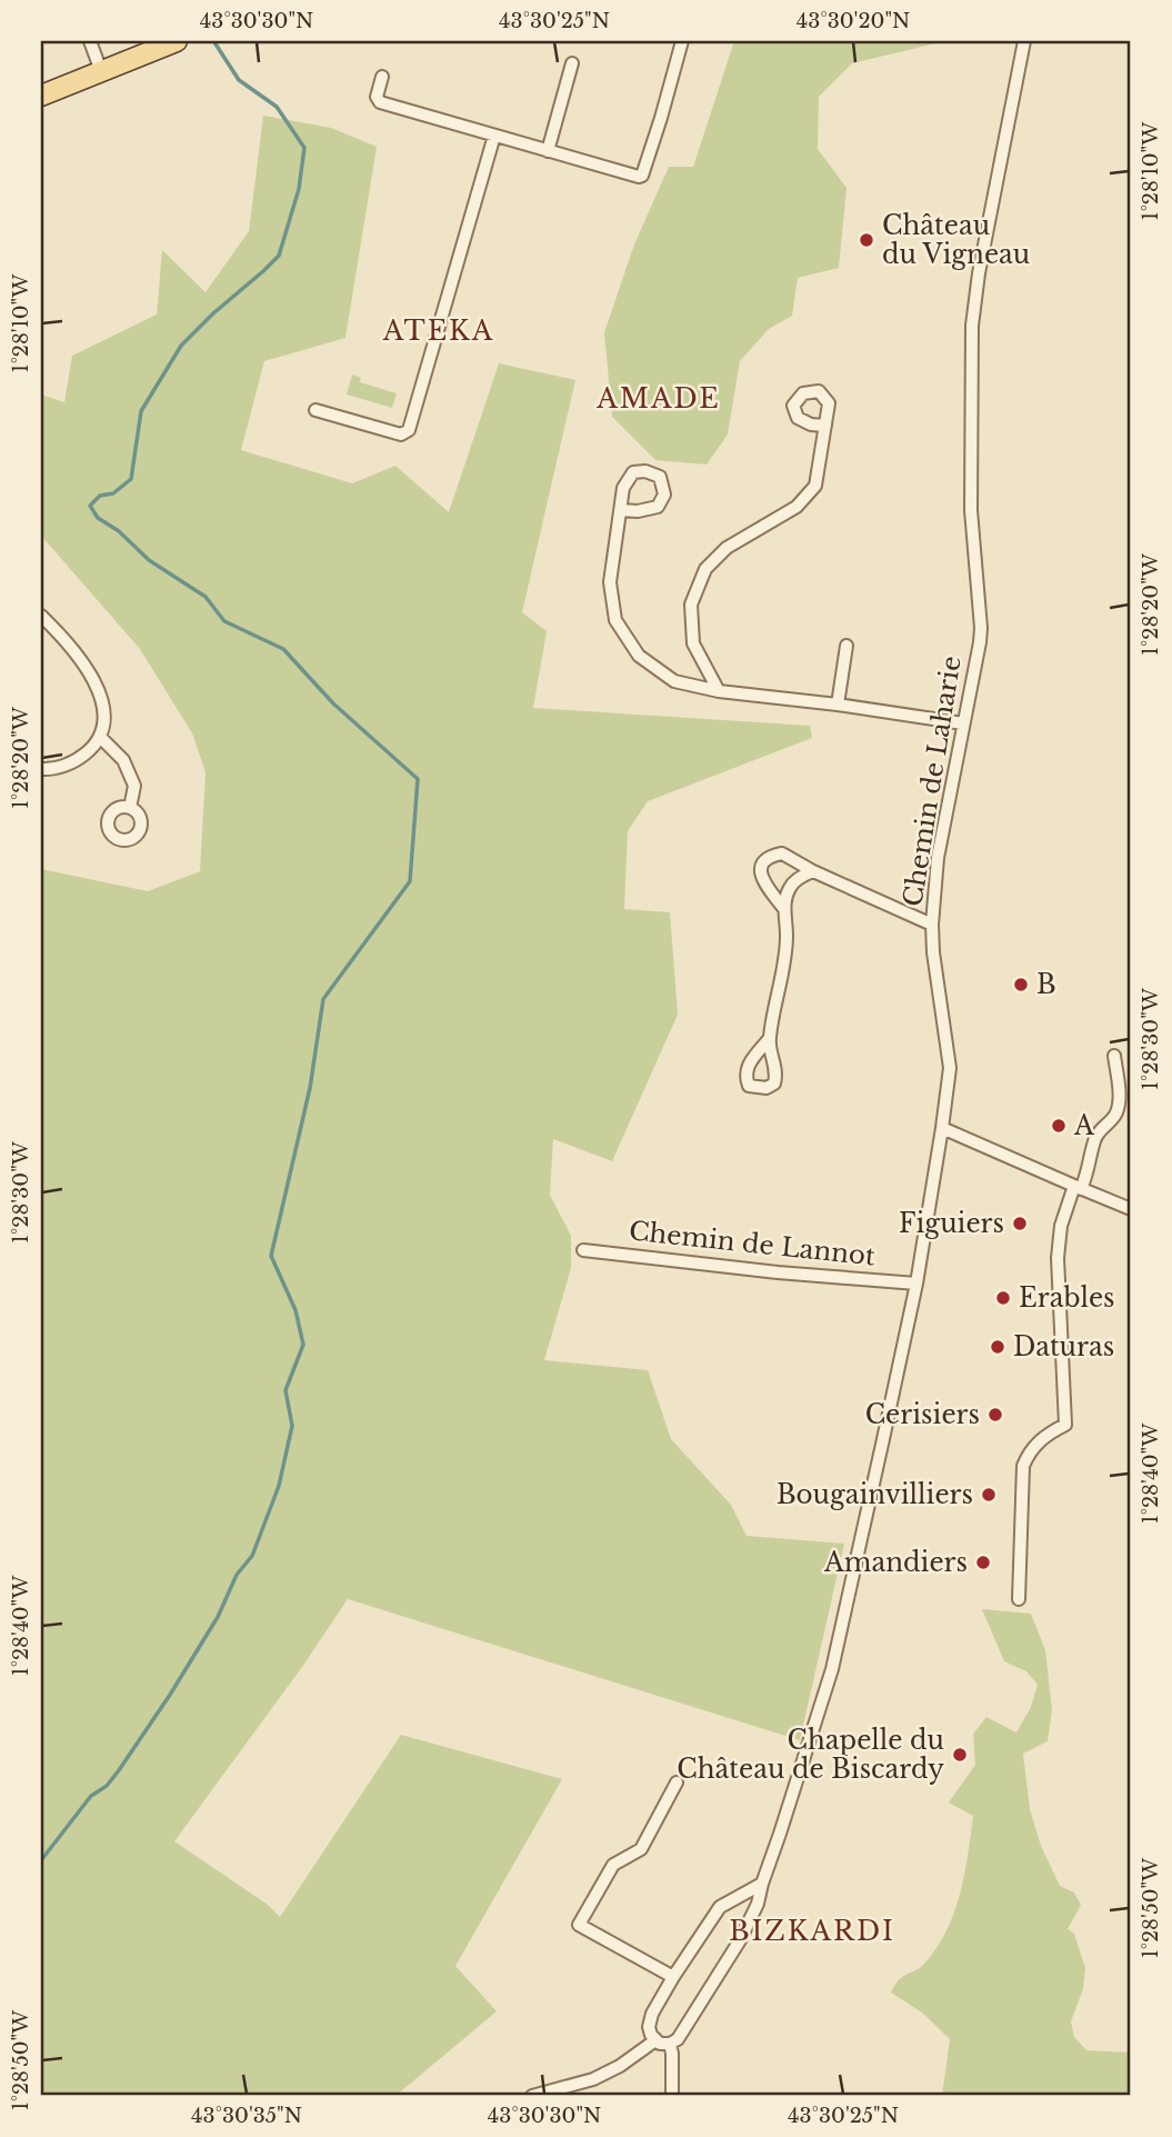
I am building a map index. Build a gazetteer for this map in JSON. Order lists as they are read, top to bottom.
{
  "streets": {
    "street": ["Chemin de Laharie", "Chemin de Lannot"]
  },
  "crossings": [
    ["Chemin de Laharie", "Chemin de Lannot"]
  ],
  "districts": ["ATEKA", "AMADE", "BIZKARDI"],
  "places": [
    "Château du Vigneau",
    "B",
    "A",
    "Figuiers",
    "Erables",
    "Daturas",
    "Cerisiers",
    "Bougainvilliers",
    "Amandiers",
    "Chapelle du Château de Biscardy"
  ],
  "coordinates": [
    "43°30'30\"N",
    "43°30'25\"N",
    "43°30'20\"N",
    "1°28'10\"W",
    "1°28'20\"W",
    "1°28'30\"W",
    "1°28'40\"W",
    "1°28'50\"W",
    "43°30'35\"N"
  ]
}
